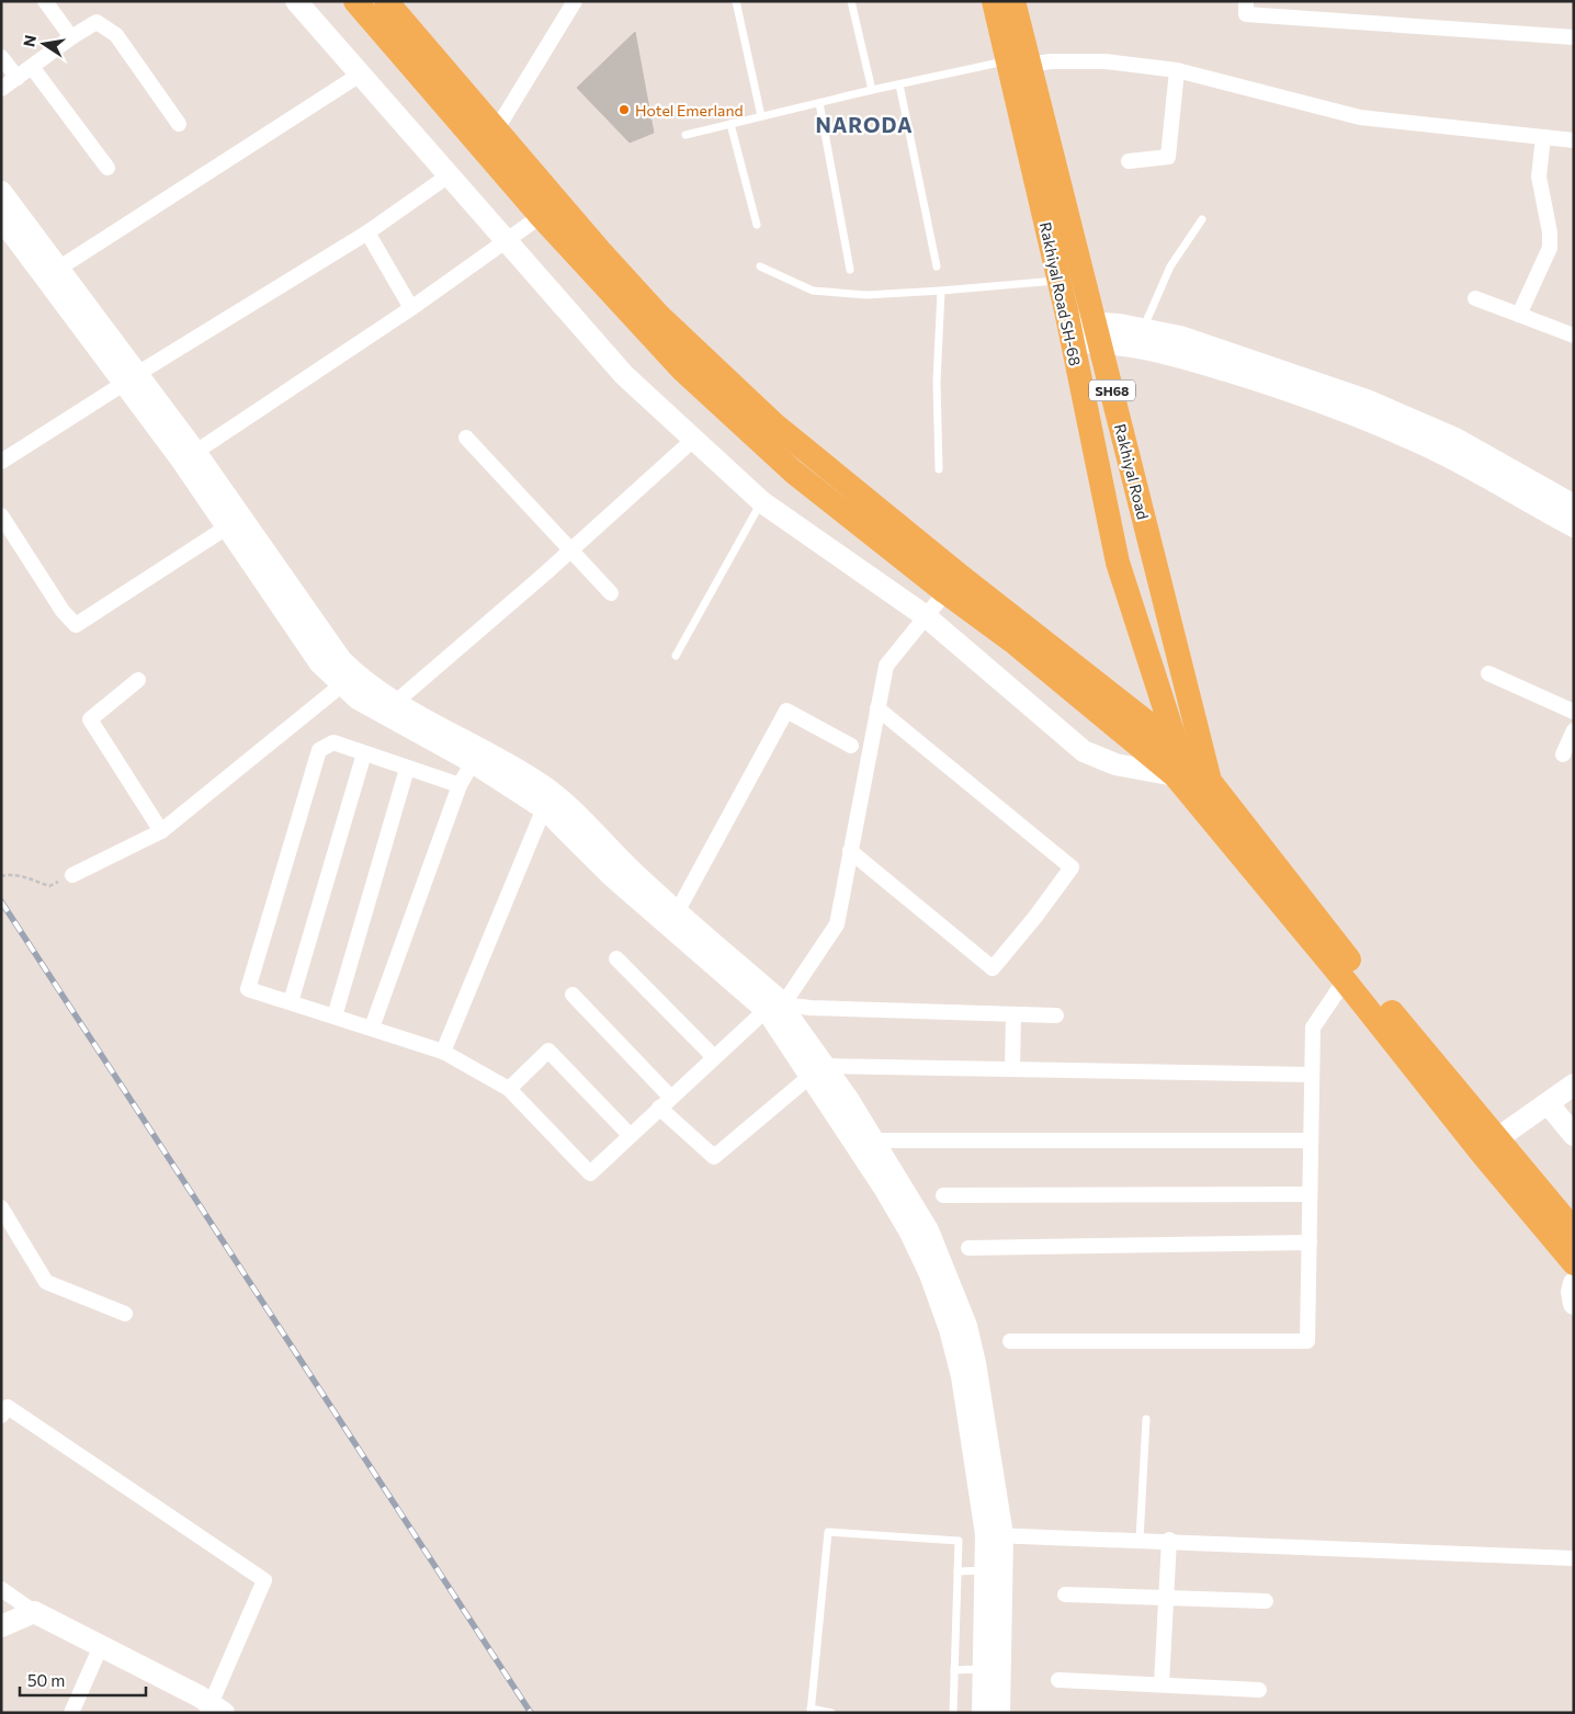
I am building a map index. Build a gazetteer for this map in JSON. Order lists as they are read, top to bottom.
{
  "streets": {
    "main road": ["Rakhiyal Road SH-68", "SH68", "Rakhiyal Road"]
  },
  "crossings": [
    ["Rakhiyal Road SH-68", "Rakhiyal Road"]
  ],
  "districts": ["NARODA"],
  "places": ["Hotel Emerland"],
  "scale_bar": "50 m",
  "north": "left"
}
